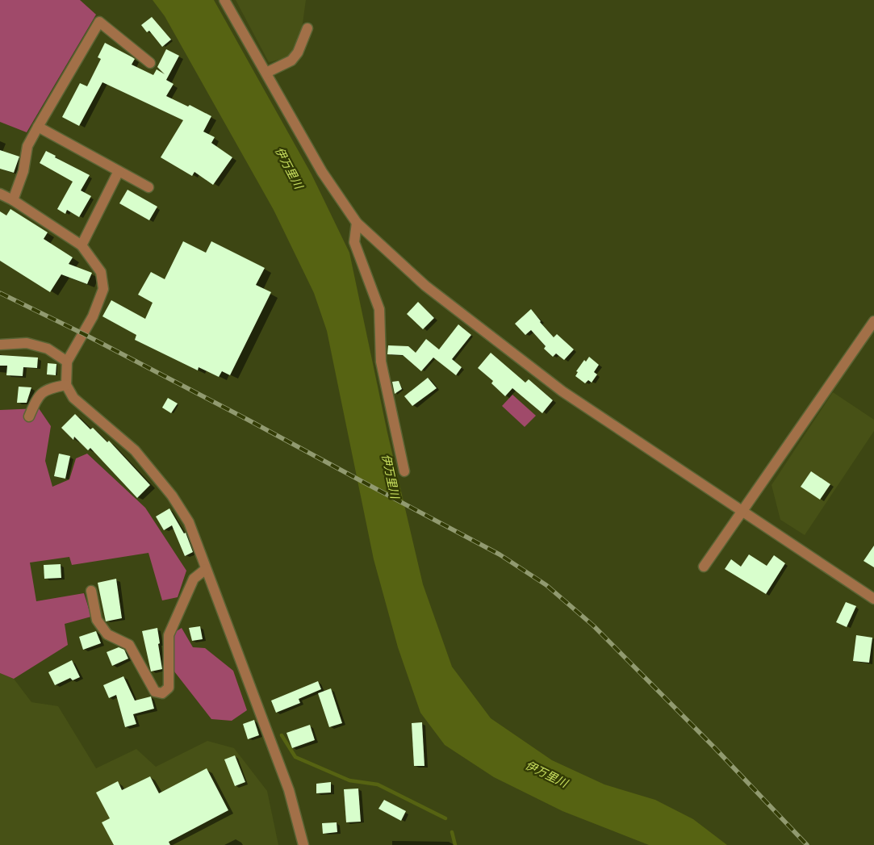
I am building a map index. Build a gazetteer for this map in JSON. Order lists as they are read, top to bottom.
{
  "water": ["伊万里川"]
}
